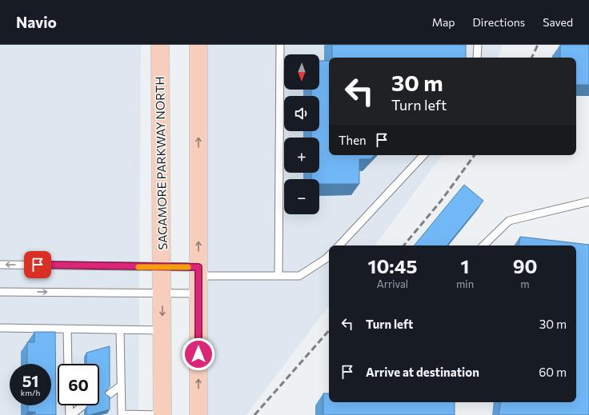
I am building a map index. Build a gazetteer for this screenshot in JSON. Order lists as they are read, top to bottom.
{
  "streets": {
    "main road": ["SAGAMORE PARKWAY NORTH"]
  },
  "north": "bottom",
  "page": {
    "header": "Navio",
    "nav": ["Map", "Directions", "Saved"],
    "map_buttons": ["+", "−"],
    "turn": ["30 m", "Turn left"],
    "then": "Then",
    "eta": [
      "10:45",
      "Arrival",
      "1",
      "min",
      "90",
      "m"
    ],
    "list": [
      {
        "name": "Turn left",
        "value": "30 m"
      },
      {
        "name": "Arrive at destination",
        "value": "60 m"
      }
    ],
    "speed": "51 km/h",
    "limit": "60"
  }
}
